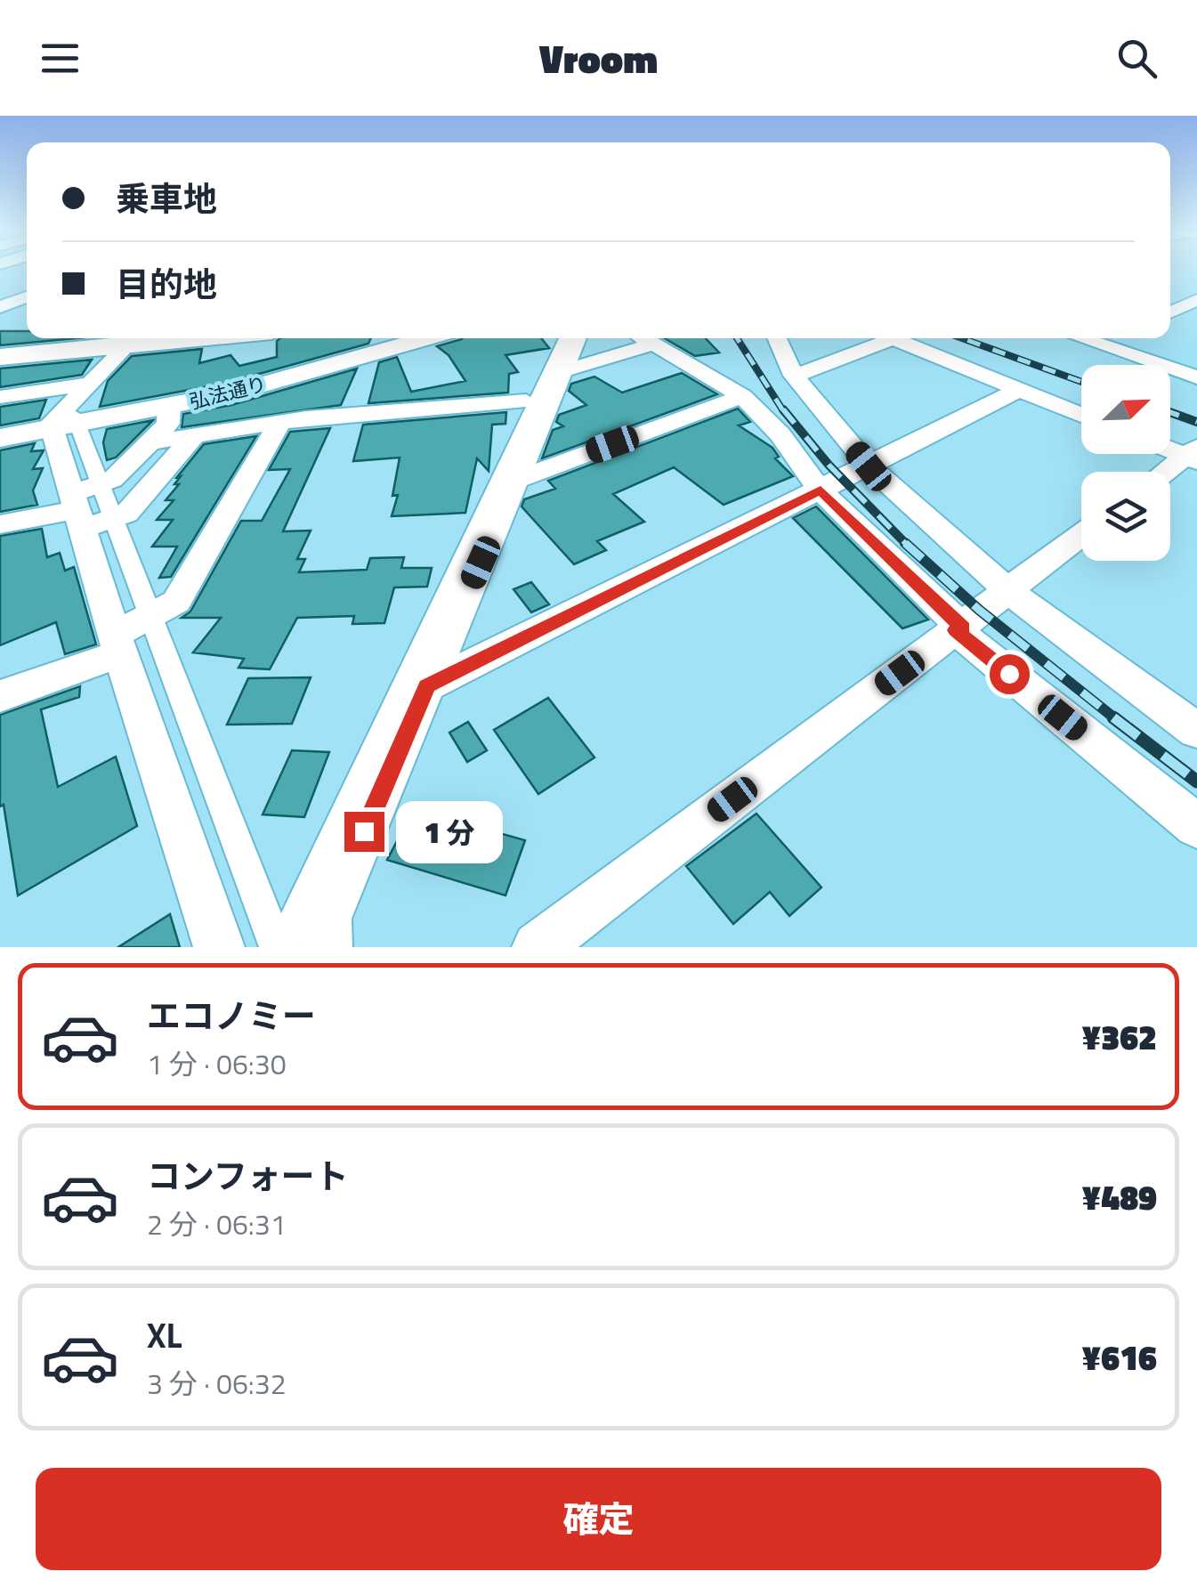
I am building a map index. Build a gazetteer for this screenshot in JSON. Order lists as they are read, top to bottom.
{
  "streets": {
    "street": ["弘法通り"]
  },
  "north": "top right",
  "page": {
    "header": "Vroom",
    "banner": ["乗車地", "目的地"],
    "bubble": "1 分",
    "list": [
      {
        "name": "エコノミー",
        "note": "1 分 · 06:30",
        "value": "¥362"
      },
      {
        "name": "コンフォート",
        "note": "2 分 · 06:31",
        "value": "¥489"
      },
      {
        "name": "XL",
        "note": "3 分 · 06:32",
        "value": "¥616"
      }
    ],
    "buttons": "確定"
  }
}
